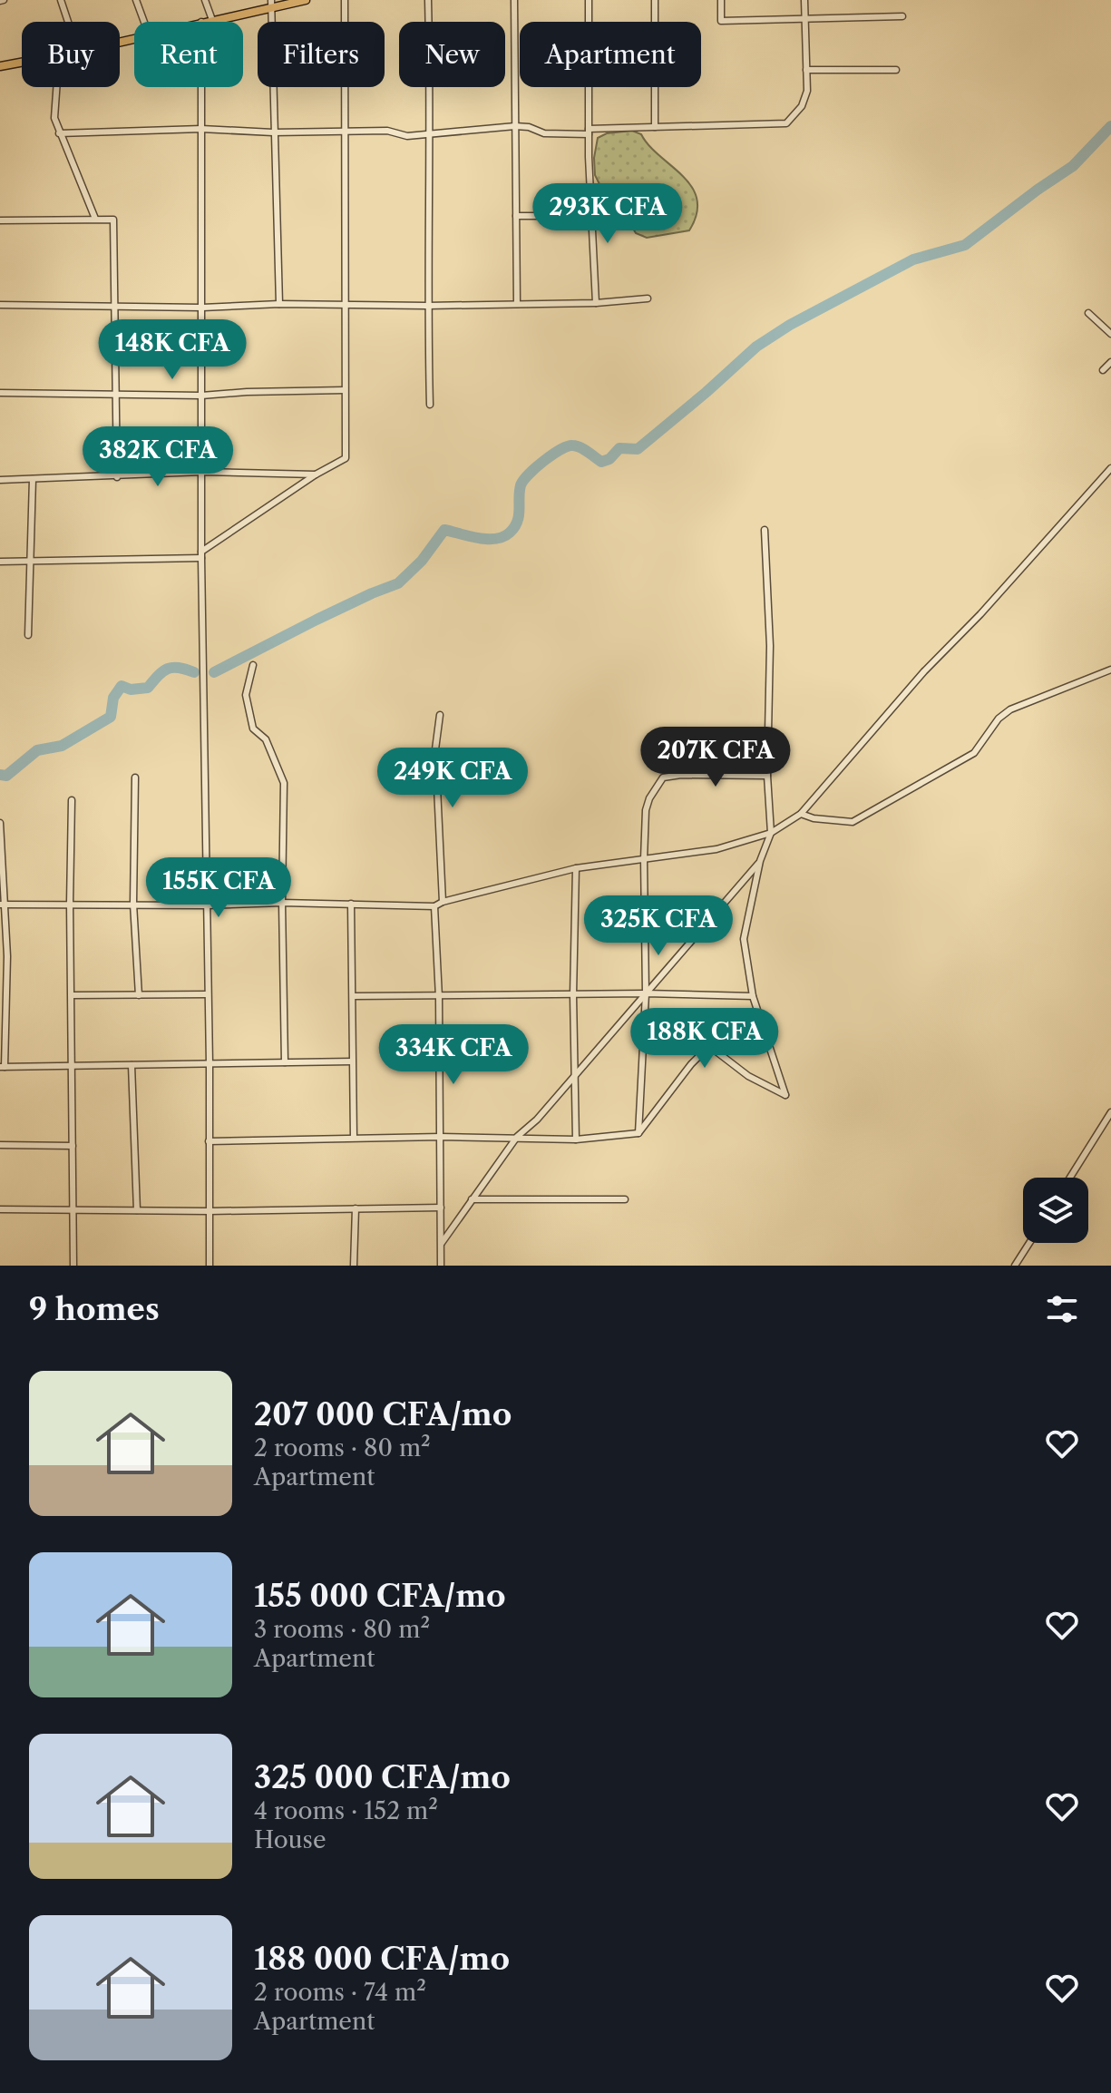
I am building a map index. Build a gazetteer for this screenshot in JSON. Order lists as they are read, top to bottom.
{
  "page": {
    "chip": [
      "Buy",
      "Rent",
      "Filters",
      "New",
      "Apartment"
    ],
    "price": [
      "293K CFA",
      "148K CFA",
      "382K CFA",
      "207K CFA",
      "249K CFA",
      "155K CFA",
      "325K CFA",
      "188K CFA",
      "334K CFA"
    ],
    "heading": "9 homes",
    "list": [
      {
        "name": "207 000 CFA/mo",
        "note": "2 rooms · 80 m² · Apartment"
      },
      {
        "name": "155 000 CFA/mo",
        "note": "3 rooms · 80 m² · Apartment"
      },
      {
        "name": "325 000 CFA/mo",
        "note": "4 rooms · 152 m² · House"
      },
      {
        "name": "188 000 CFA/mo",
        "note": "2 rooms · 74 m² · Apartment"
      }
    ]
  }
}
